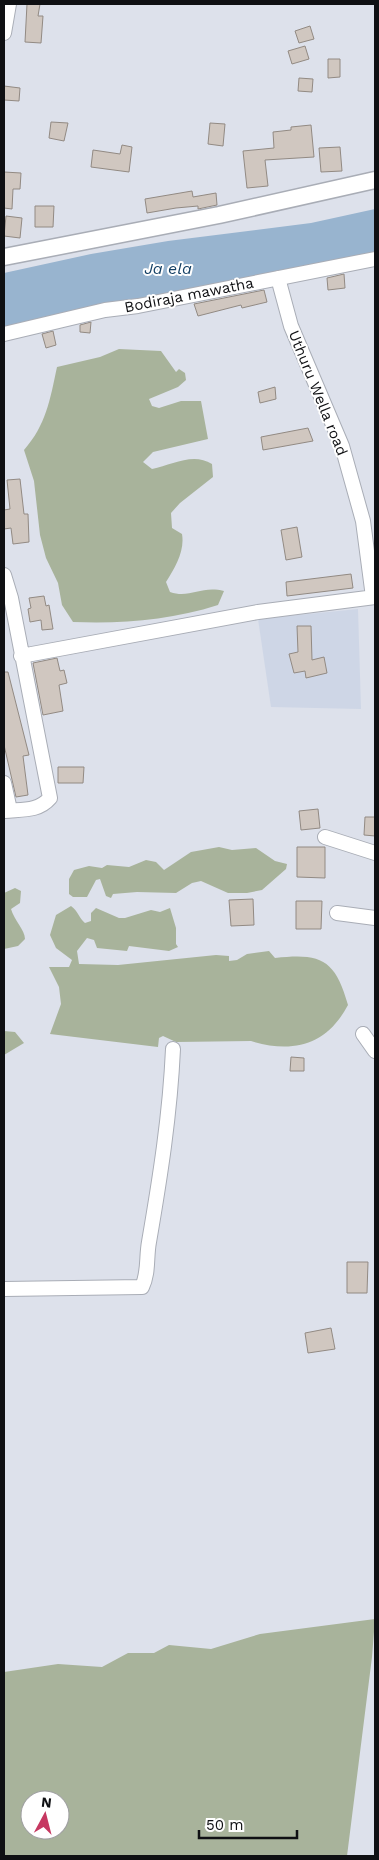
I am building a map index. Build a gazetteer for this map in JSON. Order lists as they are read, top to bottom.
{
  "streets": {
    "street": ["Bodiraja mawatha", "Uthuru Wella road"]
  },
  "crossings": [
    ["Bodiraja mawatha", "Uthuru Wella road"]
  ],
  "water": ["Ja ela"],
  "scale_bar": "50 m",
  "north": "top"
}
